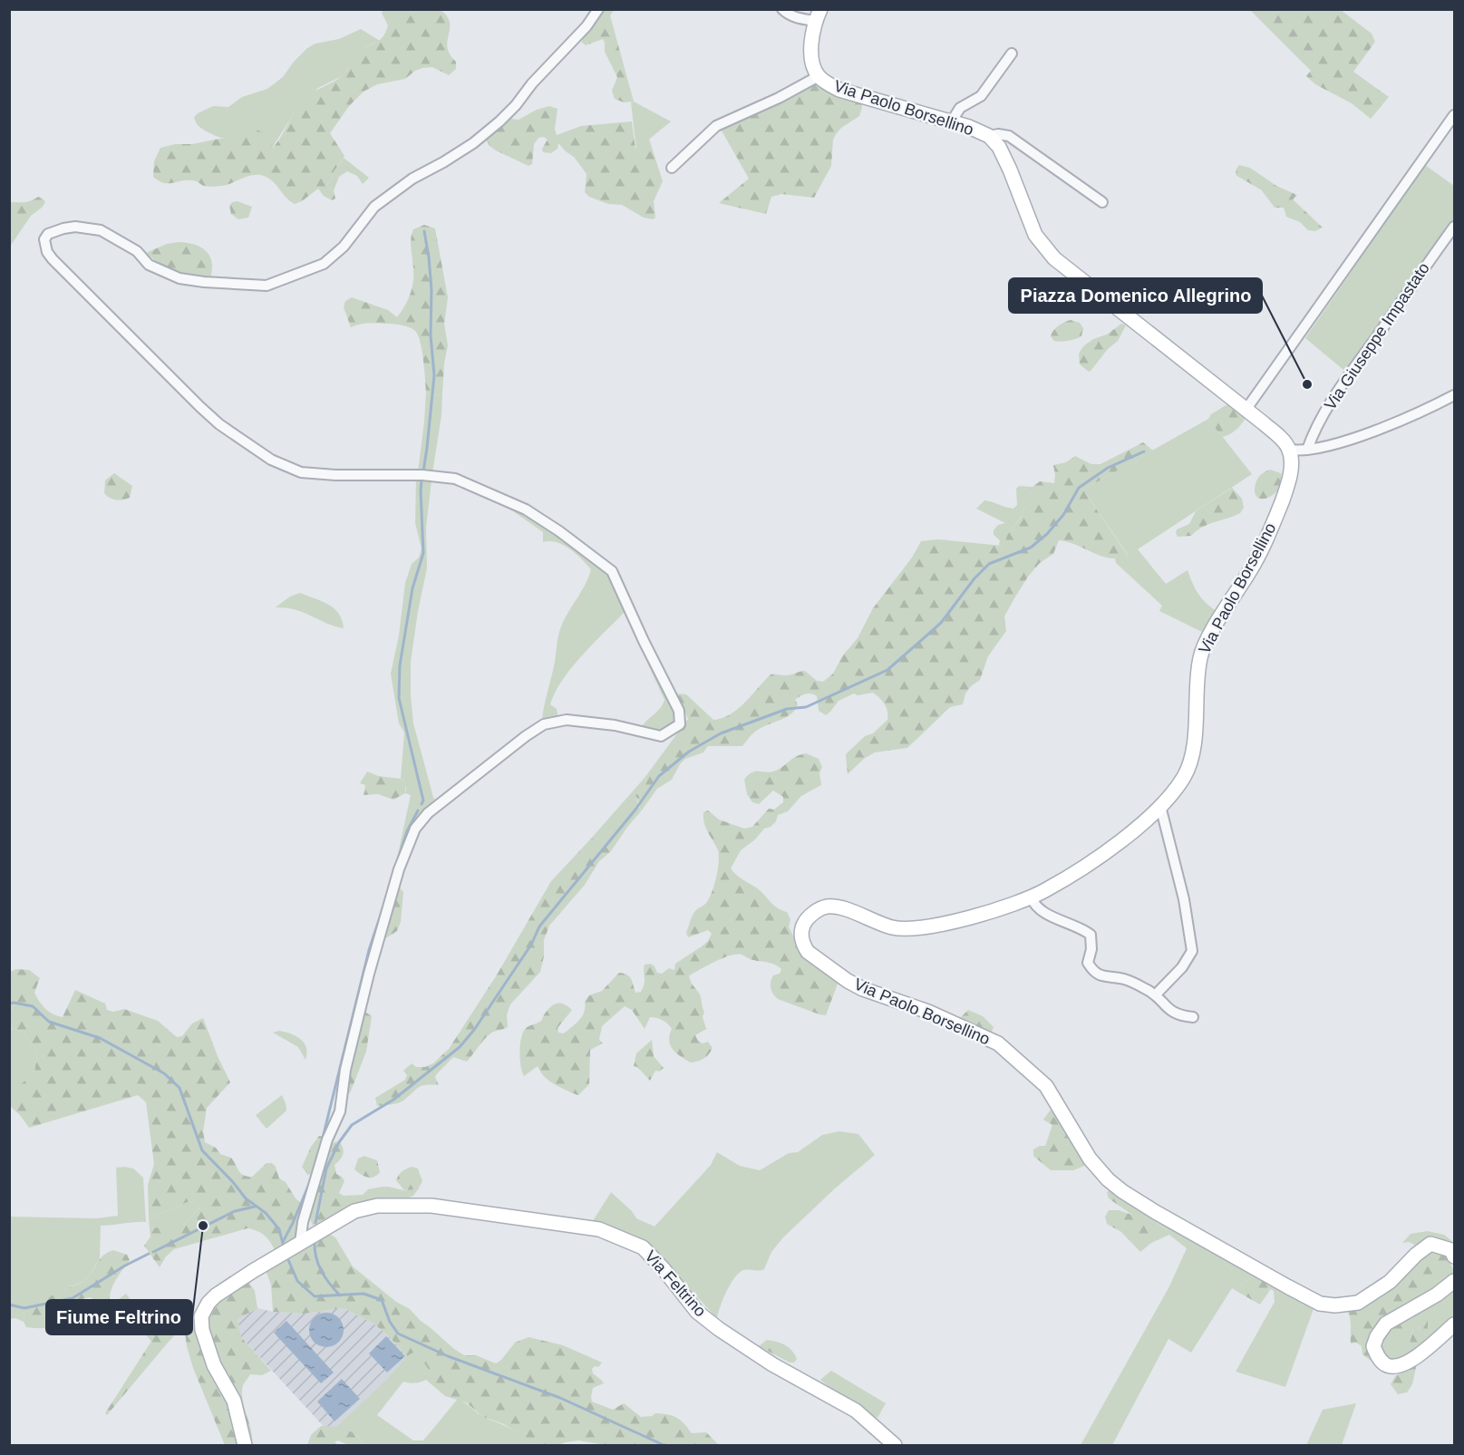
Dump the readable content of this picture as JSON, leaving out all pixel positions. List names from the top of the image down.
{
  "streets": {
    "street": ["Via Paolo Borsellino", "Via Giuseppe Impastato", "Via Feltrino"]
  },
  "places": ["Piazza Domenico Allegrino", "Fiume Feltrino"]
}
